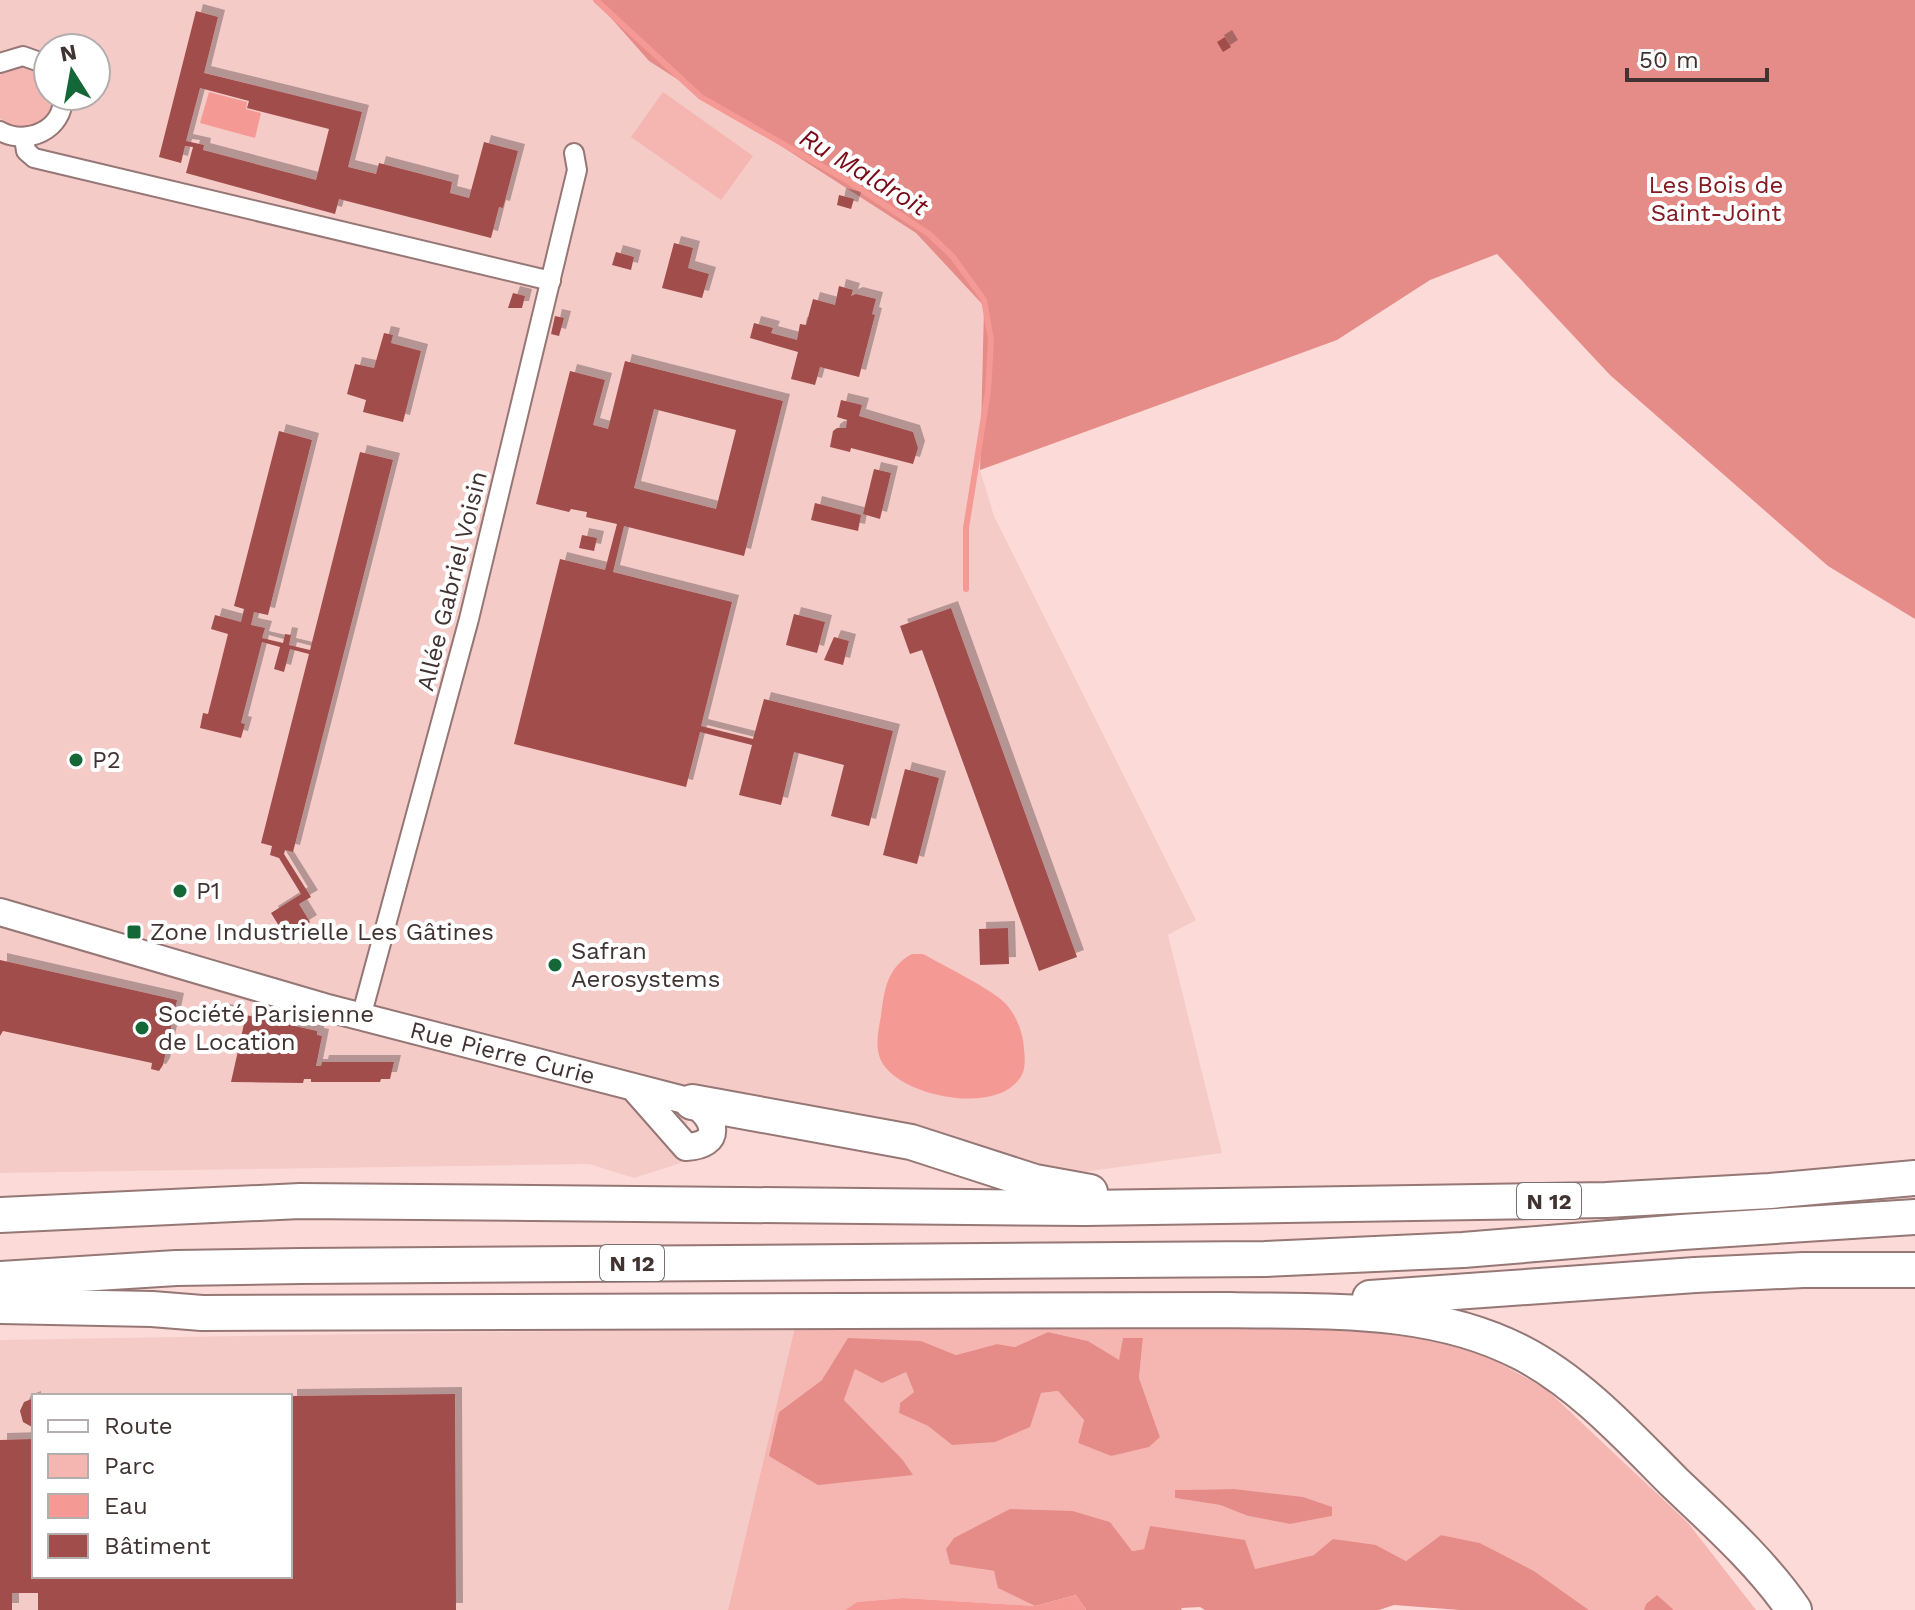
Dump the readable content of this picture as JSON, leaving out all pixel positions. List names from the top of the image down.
{
  "streets": {
    "highway": ["N 12"],
    "street": ["Allée Gabriel Voisin", "Rue Pierre Curie"]
  },
  "crossings": [
    ["Allée Gabriel Voisin", "Rue Pierre Curie"]
  ],
  "water": ["Ru Maldroit"],
  "parks": ["Les Bois de Saint-Joint"],
  "places": {
    "other": [
      "P2",
      "P1",
      "Safran Aerosystems",
      "Société Parisienne de Location"
    ],
    "transit": ["Zone Industrielle Les Gâtines"]
  },
  "legend": [
    "Route",
    "Parc",
    "Eau",
    "Bâtiment"
  ],
  "scale_bar": "50 m",
  "north": "top"
}
